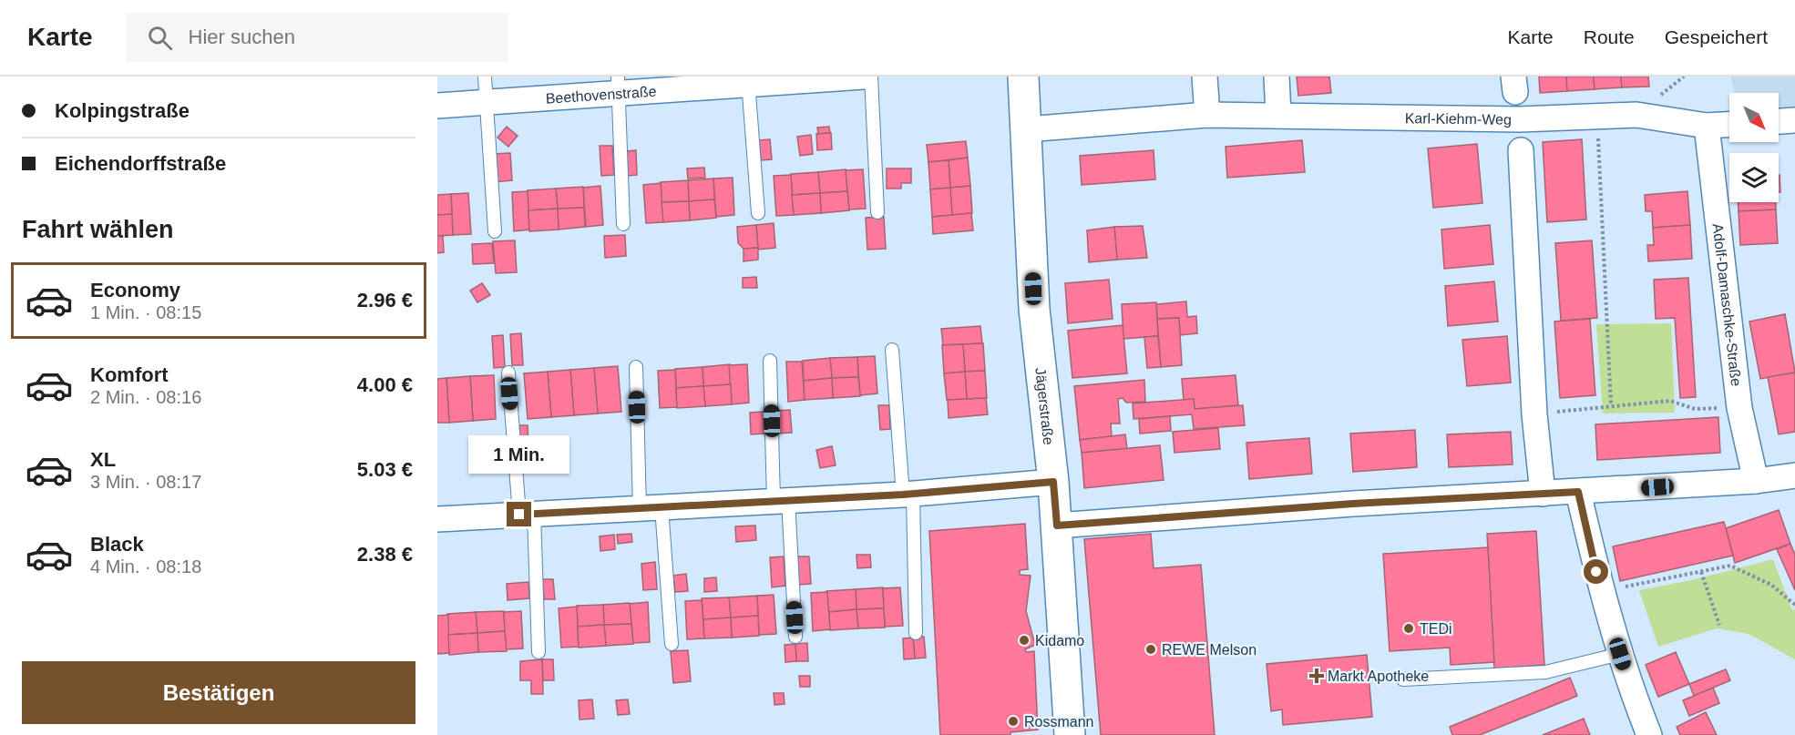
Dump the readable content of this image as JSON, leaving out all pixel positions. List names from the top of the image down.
{
  "streets": {
    "street": [
      "Beethovenstraße",
      "Karl-Kiehm-Weg",
      "Adolf-Damaschke-Straße",
      "Jägerstraße"
    ]
  },
  "crossings": [
    ["Karl-Kiehm-Weg", "Adolf-Damaschke-Straße"],
    ["Karl-Kiehm-Weg", "Jägerstraße"]
  ],
  "places": {
    "other": [
      "TEDi",
      "Kidamo",
      "REWE Melson",
      "Rossmann"
    ],
    "health": ["Markt Apotheke"]
  },
  "north": "bottom right",
  "page": {
    "header": "Karte",
    "search": "Hier suchen",
    "nav": ["Karte", "Route", "Gespeichert"],
    "banner": ["Kolpingstraße", "Eichendorffstraße"],
    "heading": "Fahrt wählen",
    "list": [
      {
        "name": "Economy",
        "note": "1 Min. · 08:15",
        "value": "2.96 €"
      },
      {
        "name": "Komfort",
        "note": "2 Min. · 08:16",
        "value": "4.00 €"
      },
      {
        "name": "XL",
        "note": "3 Min. · 08:17",
        "value": "5.03 €"
      },
      {
        "name": "Black",
        "note": "4 Min. · 08:18",
        "value": "2.38 €"
      }
    ],
    "bubble": "1 Min.",
    "buttons": "Bestätigen"
  }
}
